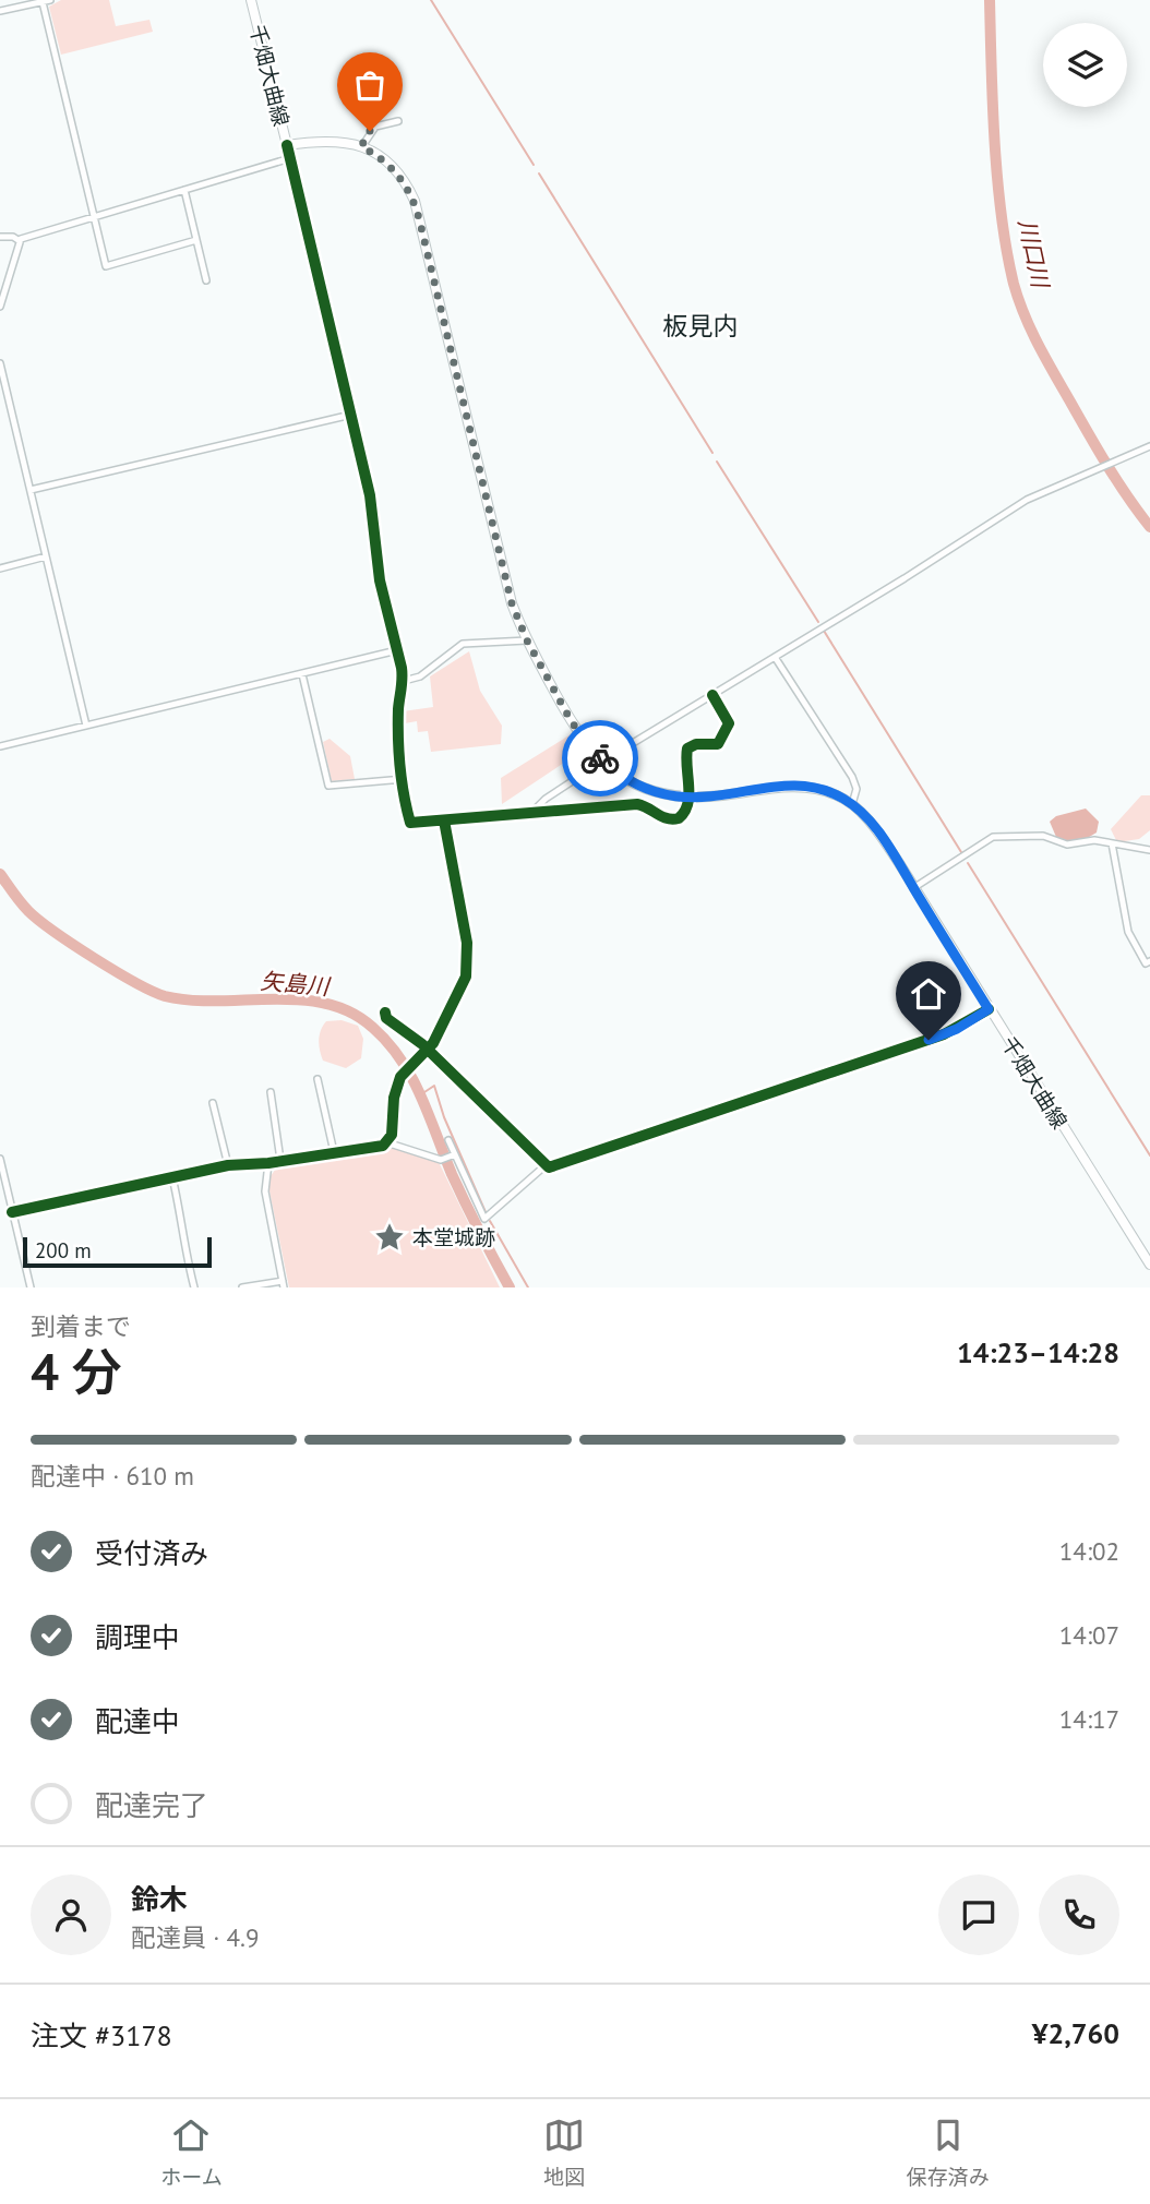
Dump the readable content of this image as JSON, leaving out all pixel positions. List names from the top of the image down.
{
  "streets": {
    "main road": ["千畑大曲線"]
  },
  "districts": ["板見内"],
  "water": ["川口川", "矢島川"],
  "places": {
    "place": ["本堂城跡"]
  },
  "scale_bar": "200 m",
  "page": {
    "scale": "200 m",
    "heading": ["4 分", "到着まで", "14:23–14:28"],
    "panel": [
      "鈴木",
      "配達員 · 4.9",
      "注文 #3178",
      "¥2,760"
    ],
    "bar": "配達中 · 610 m",
    "list": [
      ["受付済み", "14:02"],
      ["調理中", "14:07"],
      ["配達中", "14:17"],
      "配達完了"
    ],
    "tabs": ["ホーム", "地図", "保存済み"]
  }
}
